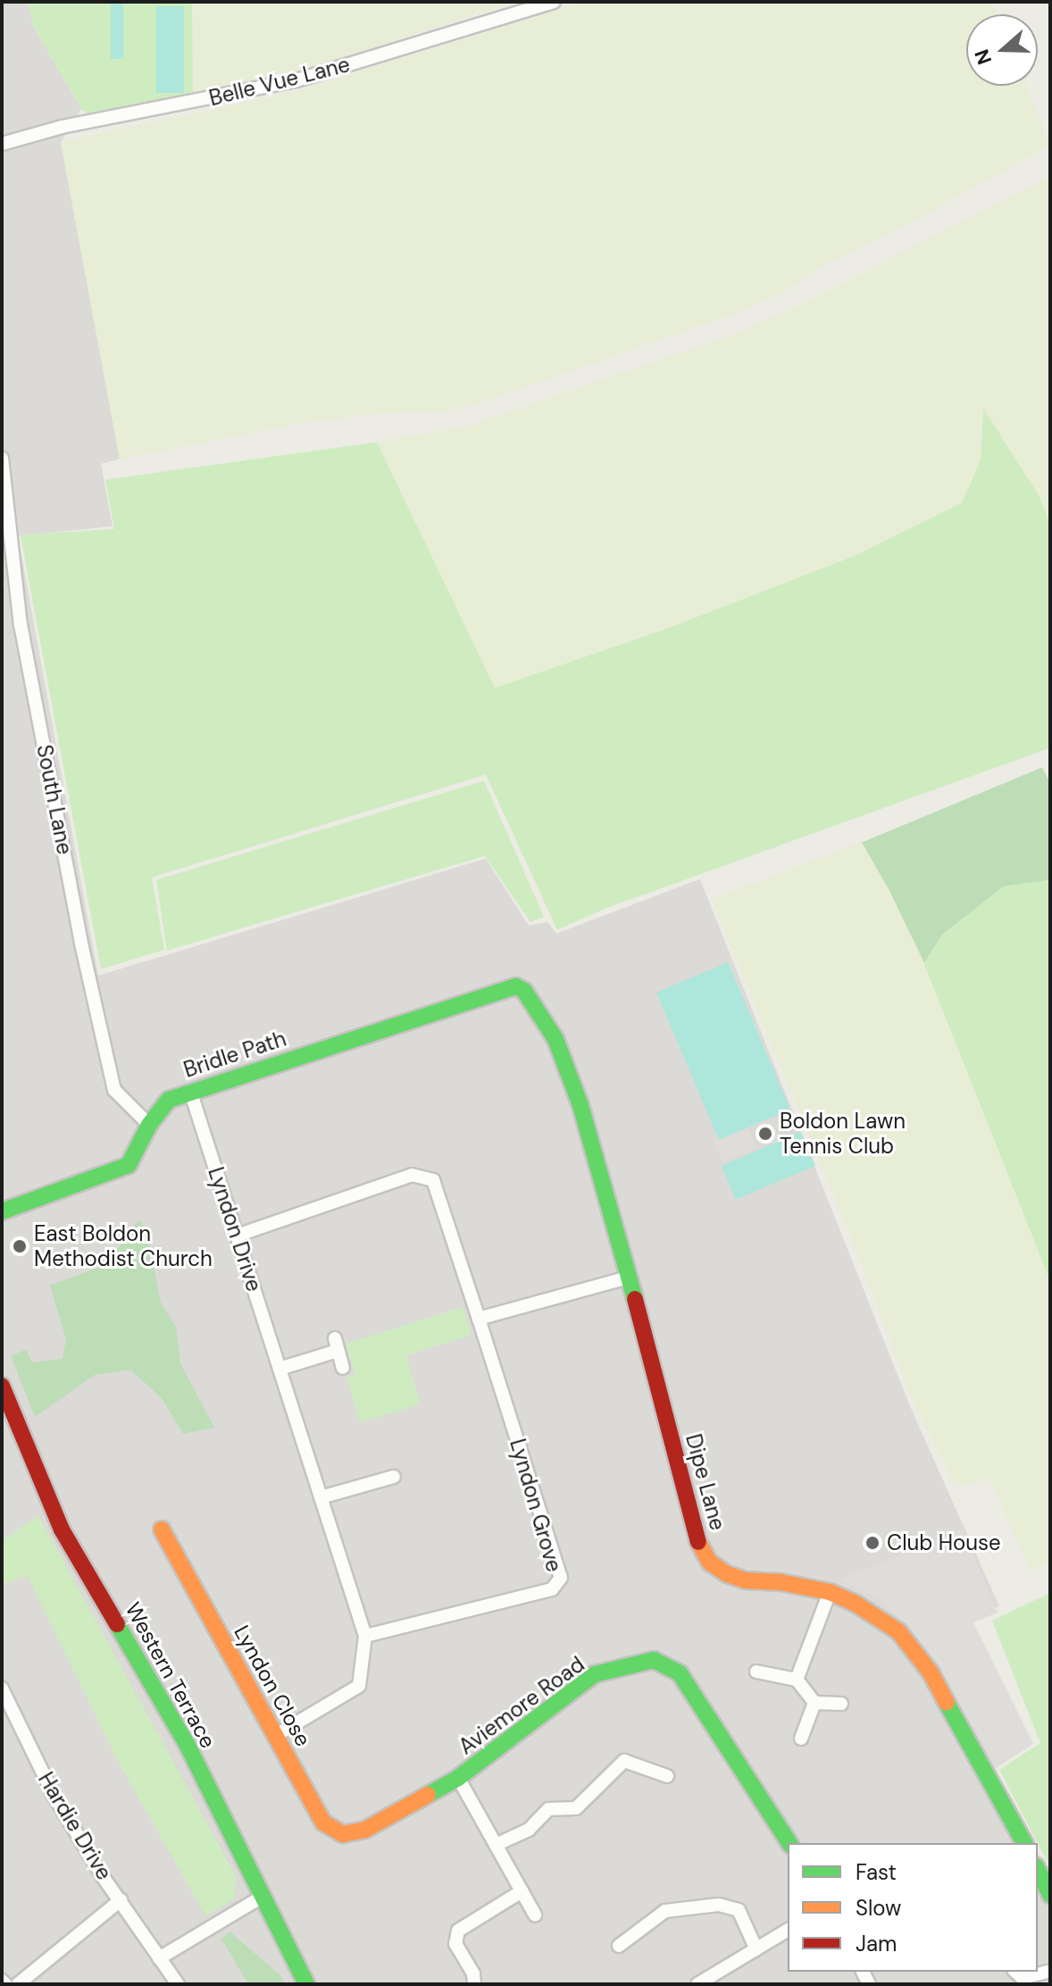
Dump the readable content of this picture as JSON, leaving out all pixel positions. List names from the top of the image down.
{
  "streets": {
    "street": [
      "Belle Vue Lane",
      "South Lane",
      "Bridle Path",
      "Lyndon Drive",
      "Dipe Lane",
      "Lyndon Grove",
      "Western Terrace",
      "Lyndon Close",
      "Aviemore Road",
      "Hardie Drive"
    ]
  },
  "crossings": [
    ["South Lane", "Bridle Path"],
    ["Bridle Path", "Lyndon Drive"],
    ["Bridle Path", "Dipe Lane"],
    ["Lyndon Drive", "Lyndon Grove"],
    ["Lyndon Drive", "Lyndon Close"],
    ["Lyndon Close", "Aviemore Road"]
  ],
  "places": ["Boldon Lawn Tennis Club", "East Boldon Methodist Church", "Club House"],
  "legend": ["Fast", "Slow", "Jam"],
  "north": "left"
}
